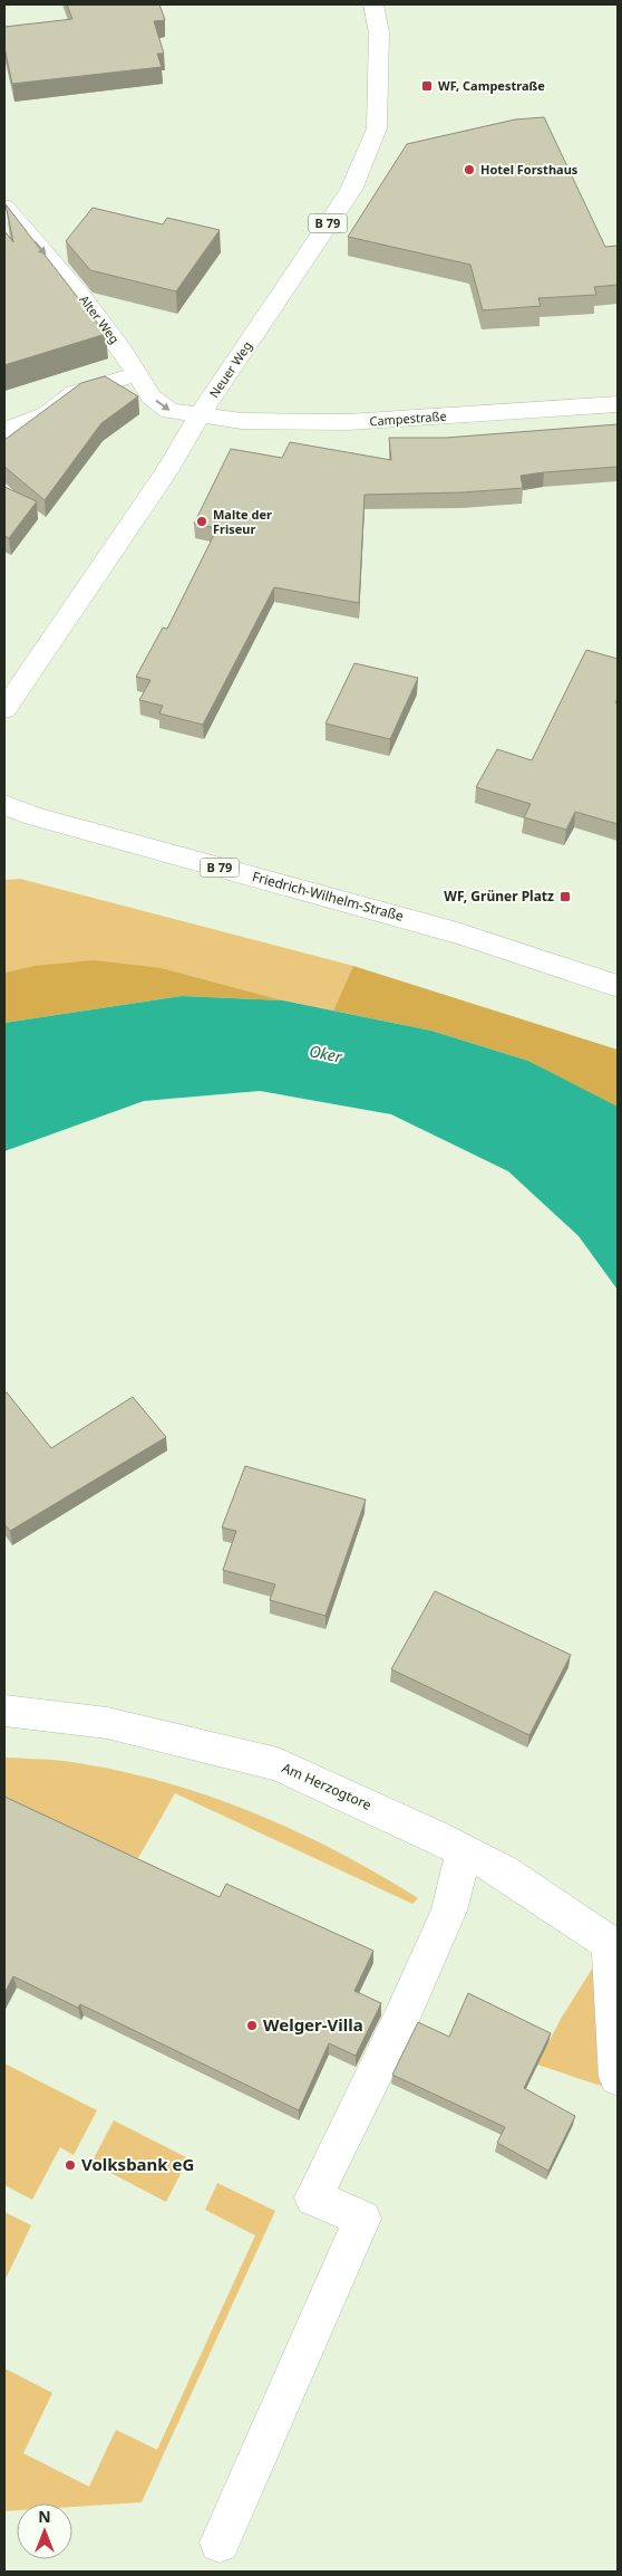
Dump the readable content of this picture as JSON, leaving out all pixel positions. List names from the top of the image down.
{
  "streets": {
    "main road": [
      "B 79",
      "Alter Weg",
      "Neuer Weg",
      "Campestraße",
      "Friedrich-Wilhelm-Straße",
      "Am Herzogtore"
    ]
  },
  "crossings": [
    ["Alter Weg", "Neuer Weg"],
    ["Alter Weg", "Campestraße"],
    ["Neuer Weg", "Campestraße"]
  ],
  "one_way": ["Alter Weg"],
  "water": ["Oker"],
  "places": {
    "transit": ["WF, Campestraße", "WF, Grüner Platz"],
    "other": [
      "Hotel Forsthaus",
      "Malte der Friseur",
      "Welger-Villa",
      "Volksbank eG"
    ]
  },
  "north": "top"
}
